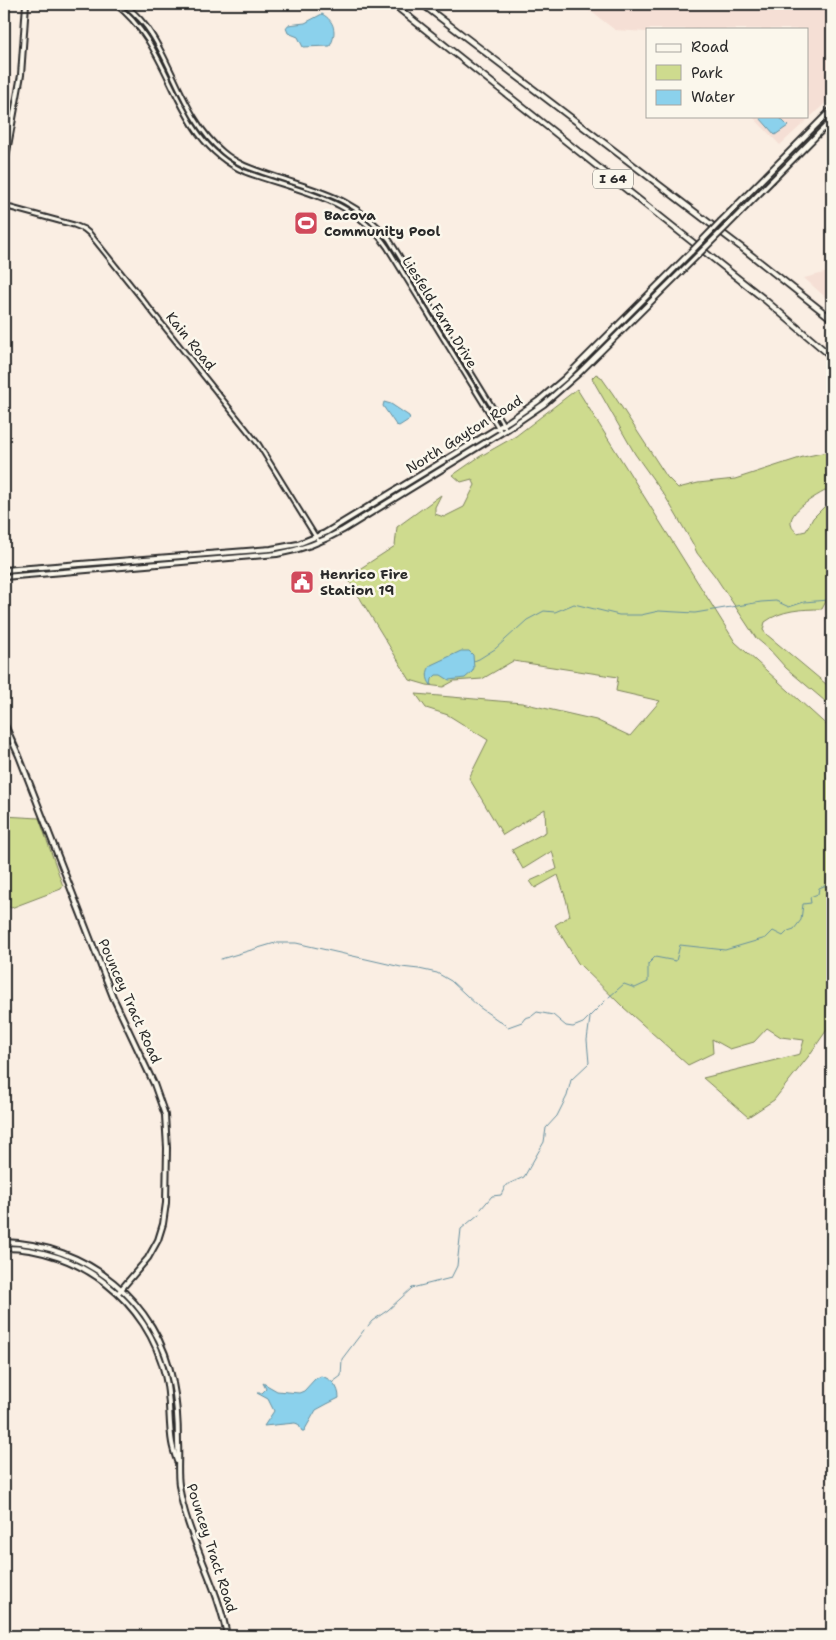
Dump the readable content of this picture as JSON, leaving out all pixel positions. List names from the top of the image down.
{
  "streets": {
    "highway": ["I 64"],
    "main road": ["North Gayton Road", "Pouncey Tract Road"],
    "street": ["Liesfeld Farm Drive", "Kain Road"]
  },
  "crossings": [
    ["Liesfeld Farm Drive", "North Gayton Road"],
    ["Kain Road", "North Gayton Road"]
  ],
  "places": {
    "sports": ["Bacova Community Pool"],
    "public building": ["Henrico Fire Station 19"]
  },
  "legend": ["Road", "Park", "Water"]
}
